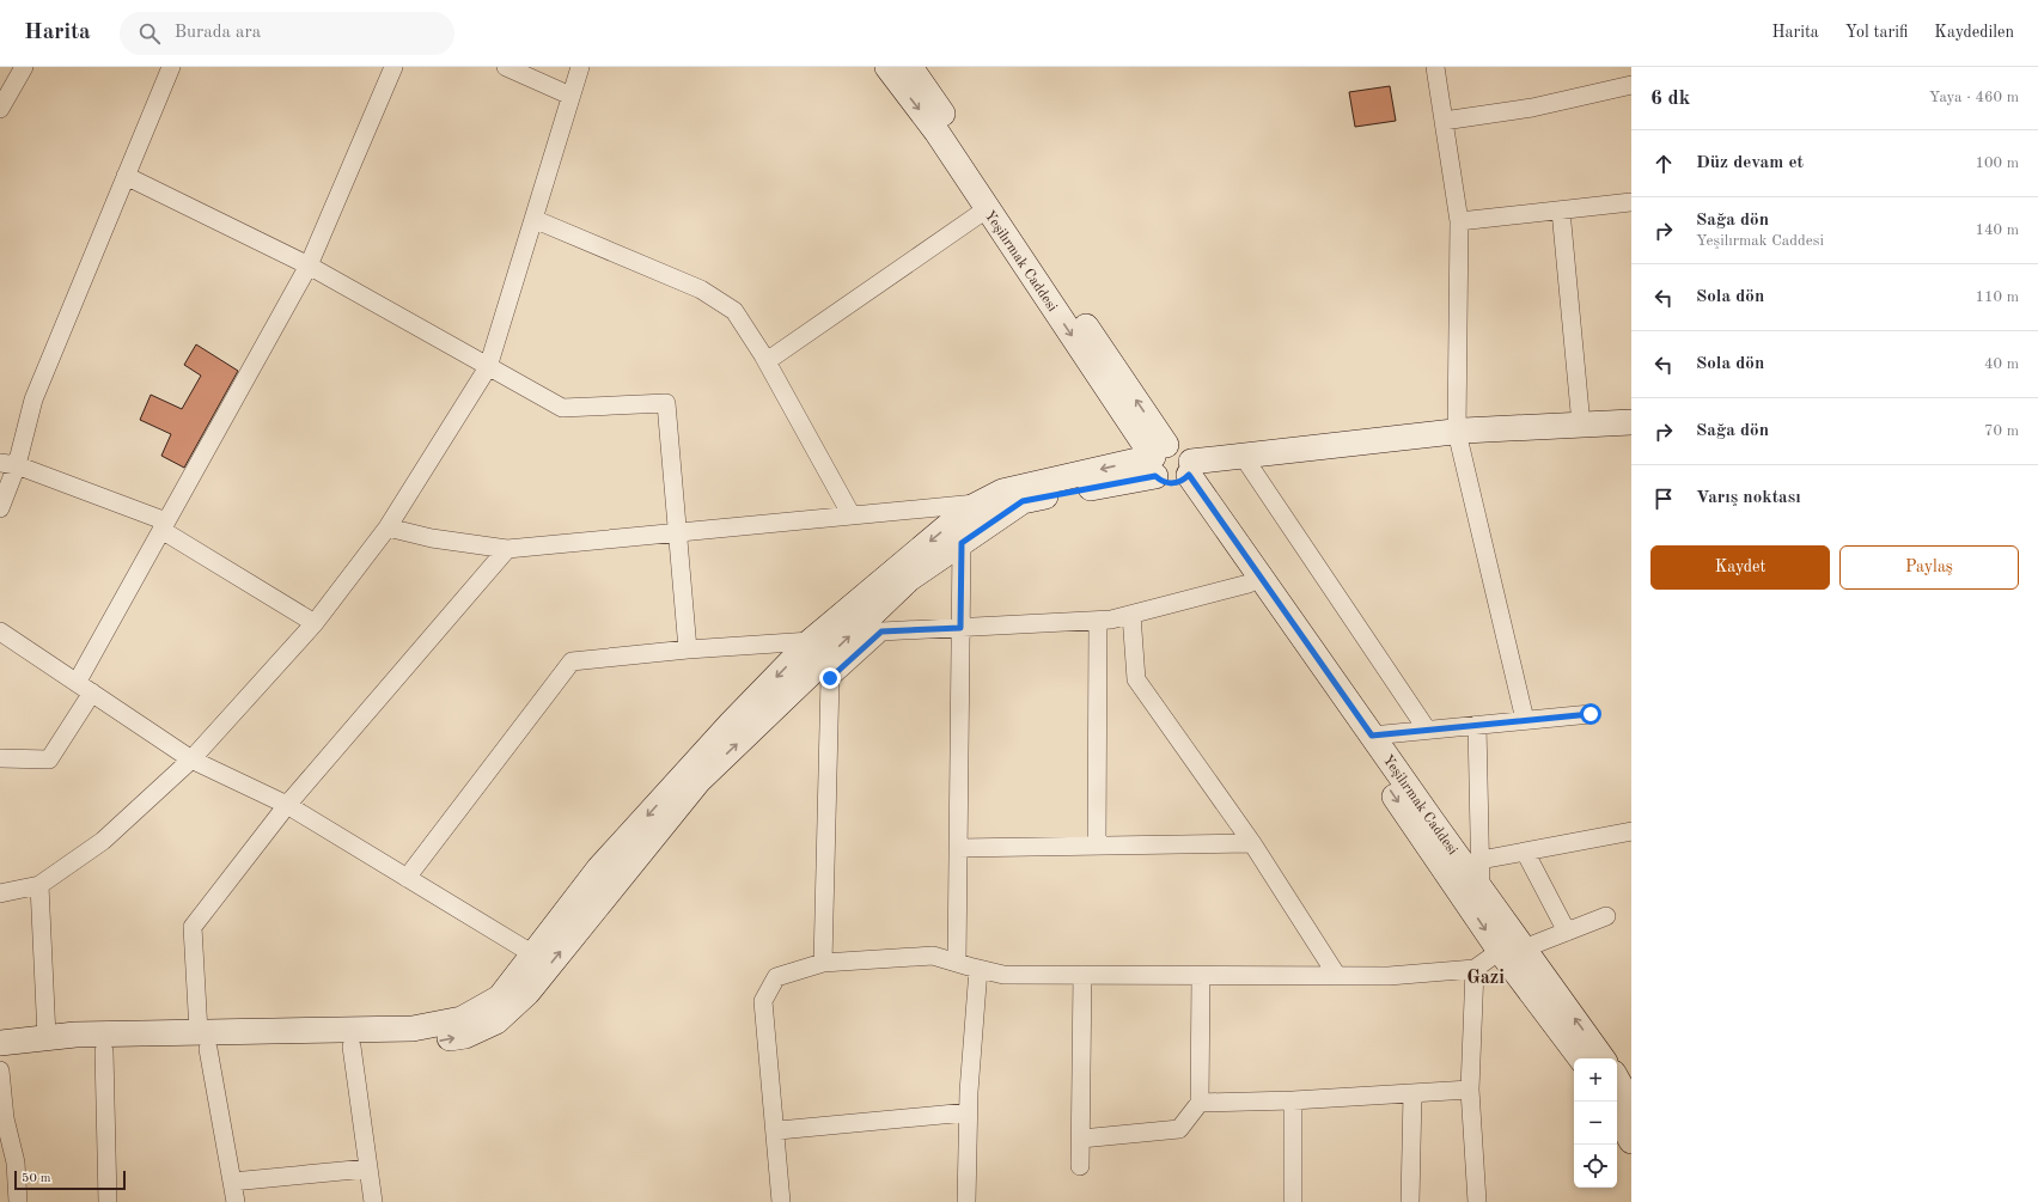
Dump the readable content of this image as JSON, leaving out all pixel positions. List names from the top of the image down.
{
  "streets": {
    "main road": ["Yeşilırmak Caddesi"]
  },
  "districts": ["Gazi"],
  "scale_bar": "50 m",
  "page": {
    "header": "Harita",
    "search": "Burada ara",
    "nav": ["Harita", "Yol tarifi", "Kaydedilen"],
    "heading": ["6 dk", "Yaya · 460 m"],
    "list": [
      ["Düz devam et", "100 m"],
      ["Sağa dön", "Yeşilırmak Caddesi", "140 m"],
      ["Sola dön", "110 m"],
      ["Sola dön", "40 m"],
      ["Sağa dön", "70 m"],
      "Varış noktası"
    ],
    "buttons": ["Kaydet", "Paylaş"],
    "map_buttons": ["+", "−"],
    "scale": "50 m"
  }
}
